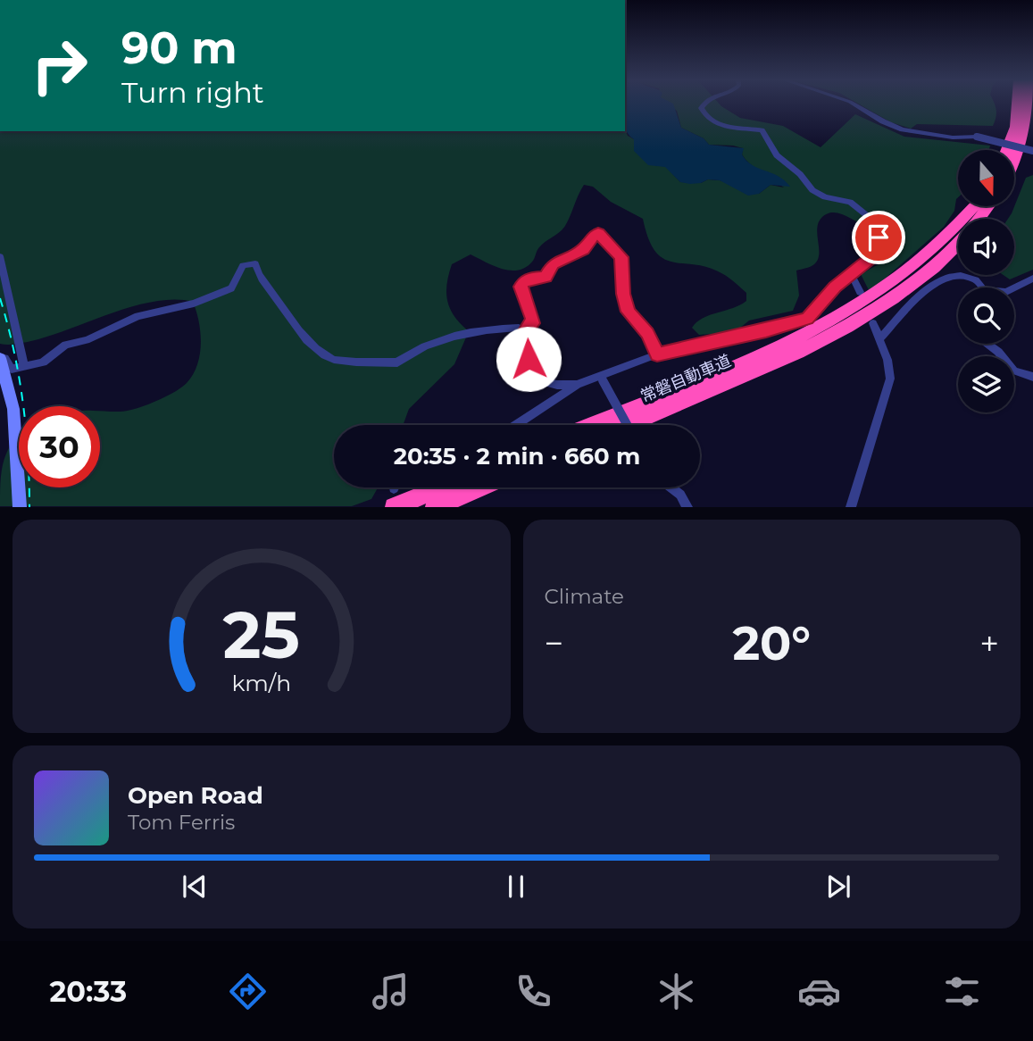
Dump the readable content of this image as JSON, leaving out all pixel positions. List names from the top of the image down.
{
  "streets": {
    "highway": ["常磐自動車道"]
  },
  "north": "bottom",
  "page": {
    "turn": ["90 m", "Turn right"],
    "limit": "30",
    "trip": "20:35 · 2 min · 660 m",
    "tile": "Climate",
    "heat": ["−", "20°", "+"],
    "song": ["Open Road", "Tom Ferris"],
    "tabs": "20:33",
    "gauge": ["25", "km/h"]
  }
}
